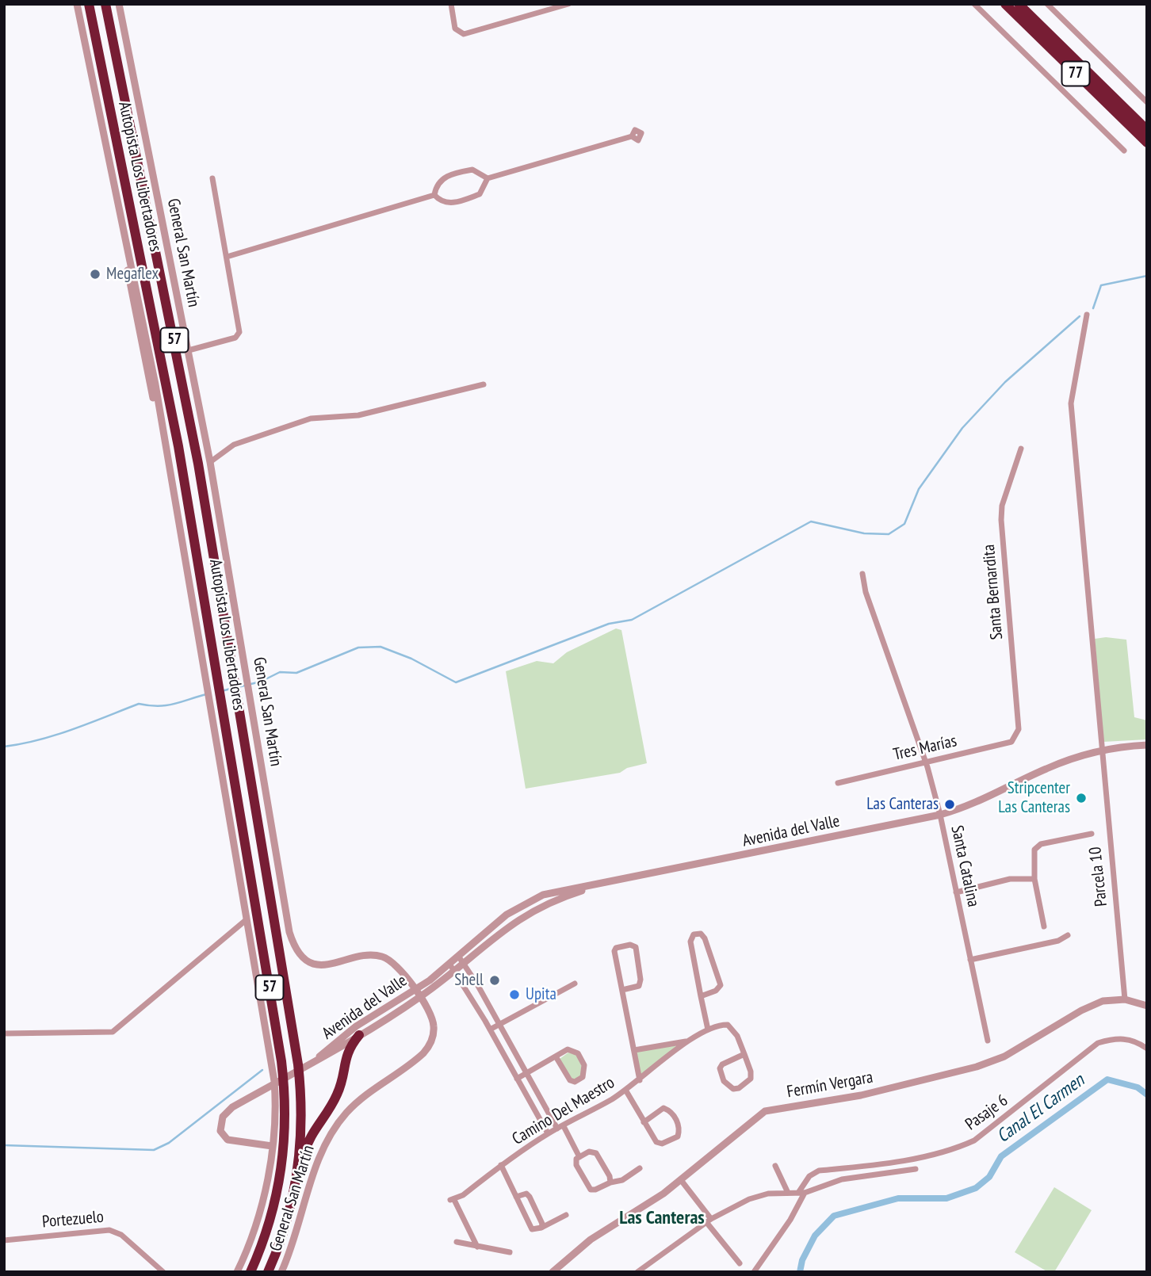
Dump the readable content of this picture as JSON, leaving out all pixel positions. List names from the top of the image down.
{
  "streets": {
    "highway": ["77", "Autopista Los Libertadores", "57"],
    "street": [
      "General San Martín",
      "Santa Bernardita",
      "Tres Marías",
      "Avenida del Valle",
      "Santa Catalina",
      "Parcela 10",
      "Fermín Vergara",
      "Camino Del Maestro",
      "Pasaje 6",
      "Portezuelo"
    ]
  },
  "crossings": [
    ["General San Martín", "Avenida del Valle"],
    ["Santa Bernardita", "Tres Marías"],
    ["Tres Marías", "Santa Catalina"],
    ["Avenida del Valle", "Santa Catalina"],
    ["Avenida del Valle", "Parcela 10"],
    ["Parcela 10", "Fermín Vergara"]
  ],
  "districts": ["Las Canteras"],
  "water": ["Canal El Carmen"],
  "places": [
    "Megaflex",
    "Stripcenter Las Canteras",
    "Las Canteras",
    "Shell",
    "Upita"
  ]
}
